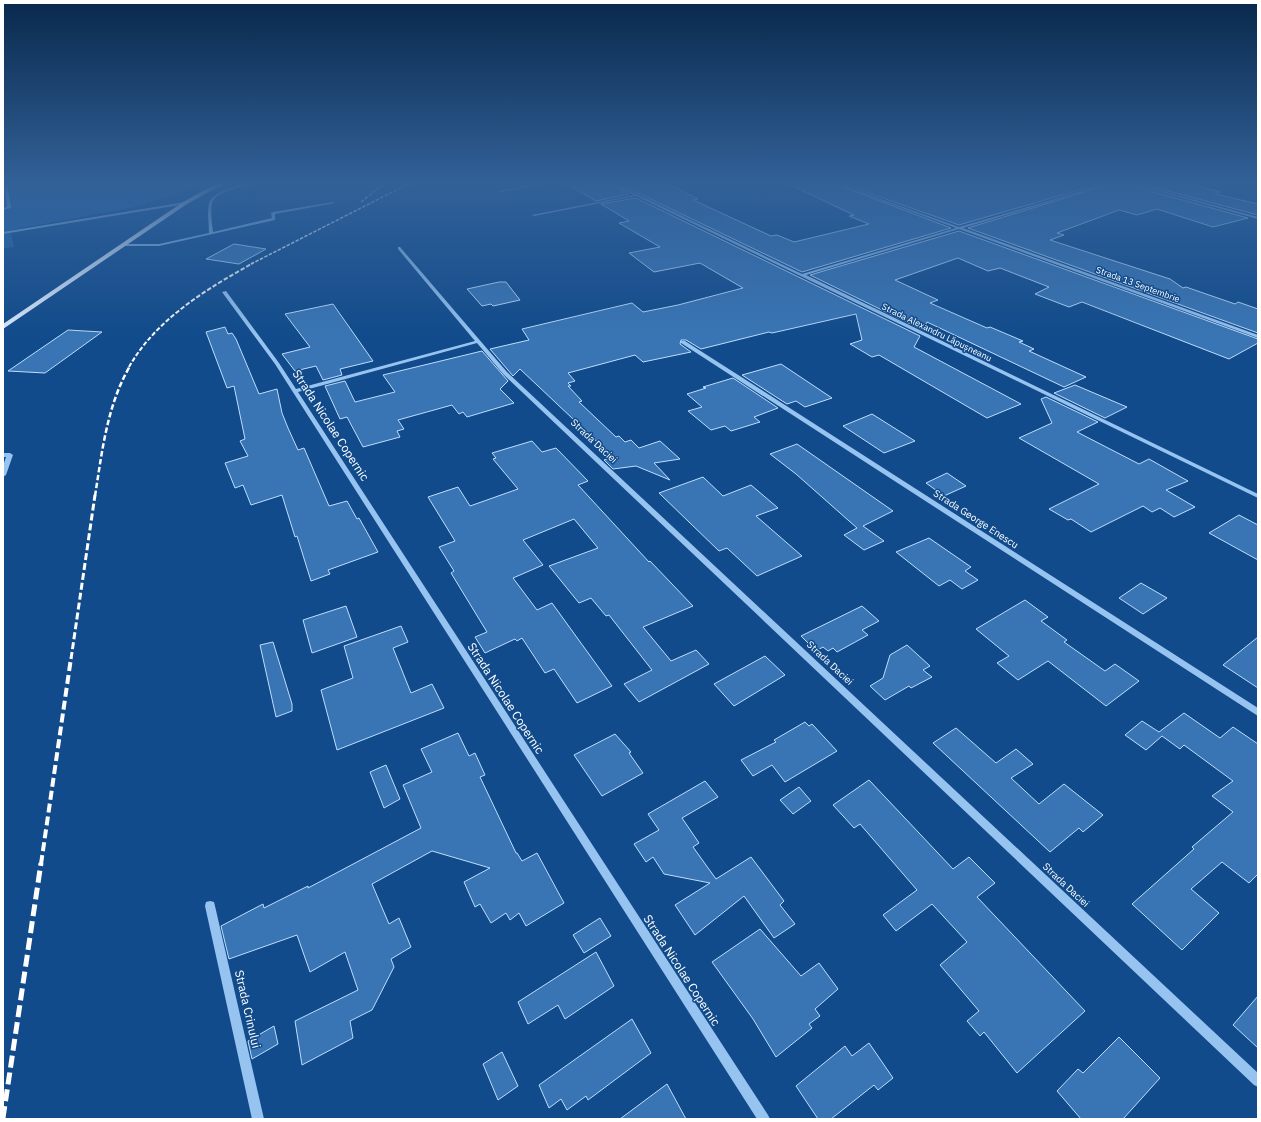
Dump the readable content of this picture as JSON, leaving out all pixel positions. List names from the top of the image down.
{
  "streets": {
    "street": [
      "Strada 13 Septembrie",
      "Strada Alexandru Lăpușneanu",
      "Strada Nicolae Copernic",
      "Strada Daciei",
      "Strada George Enescu",
      "Strada Crinului"
    ]
  }
}
